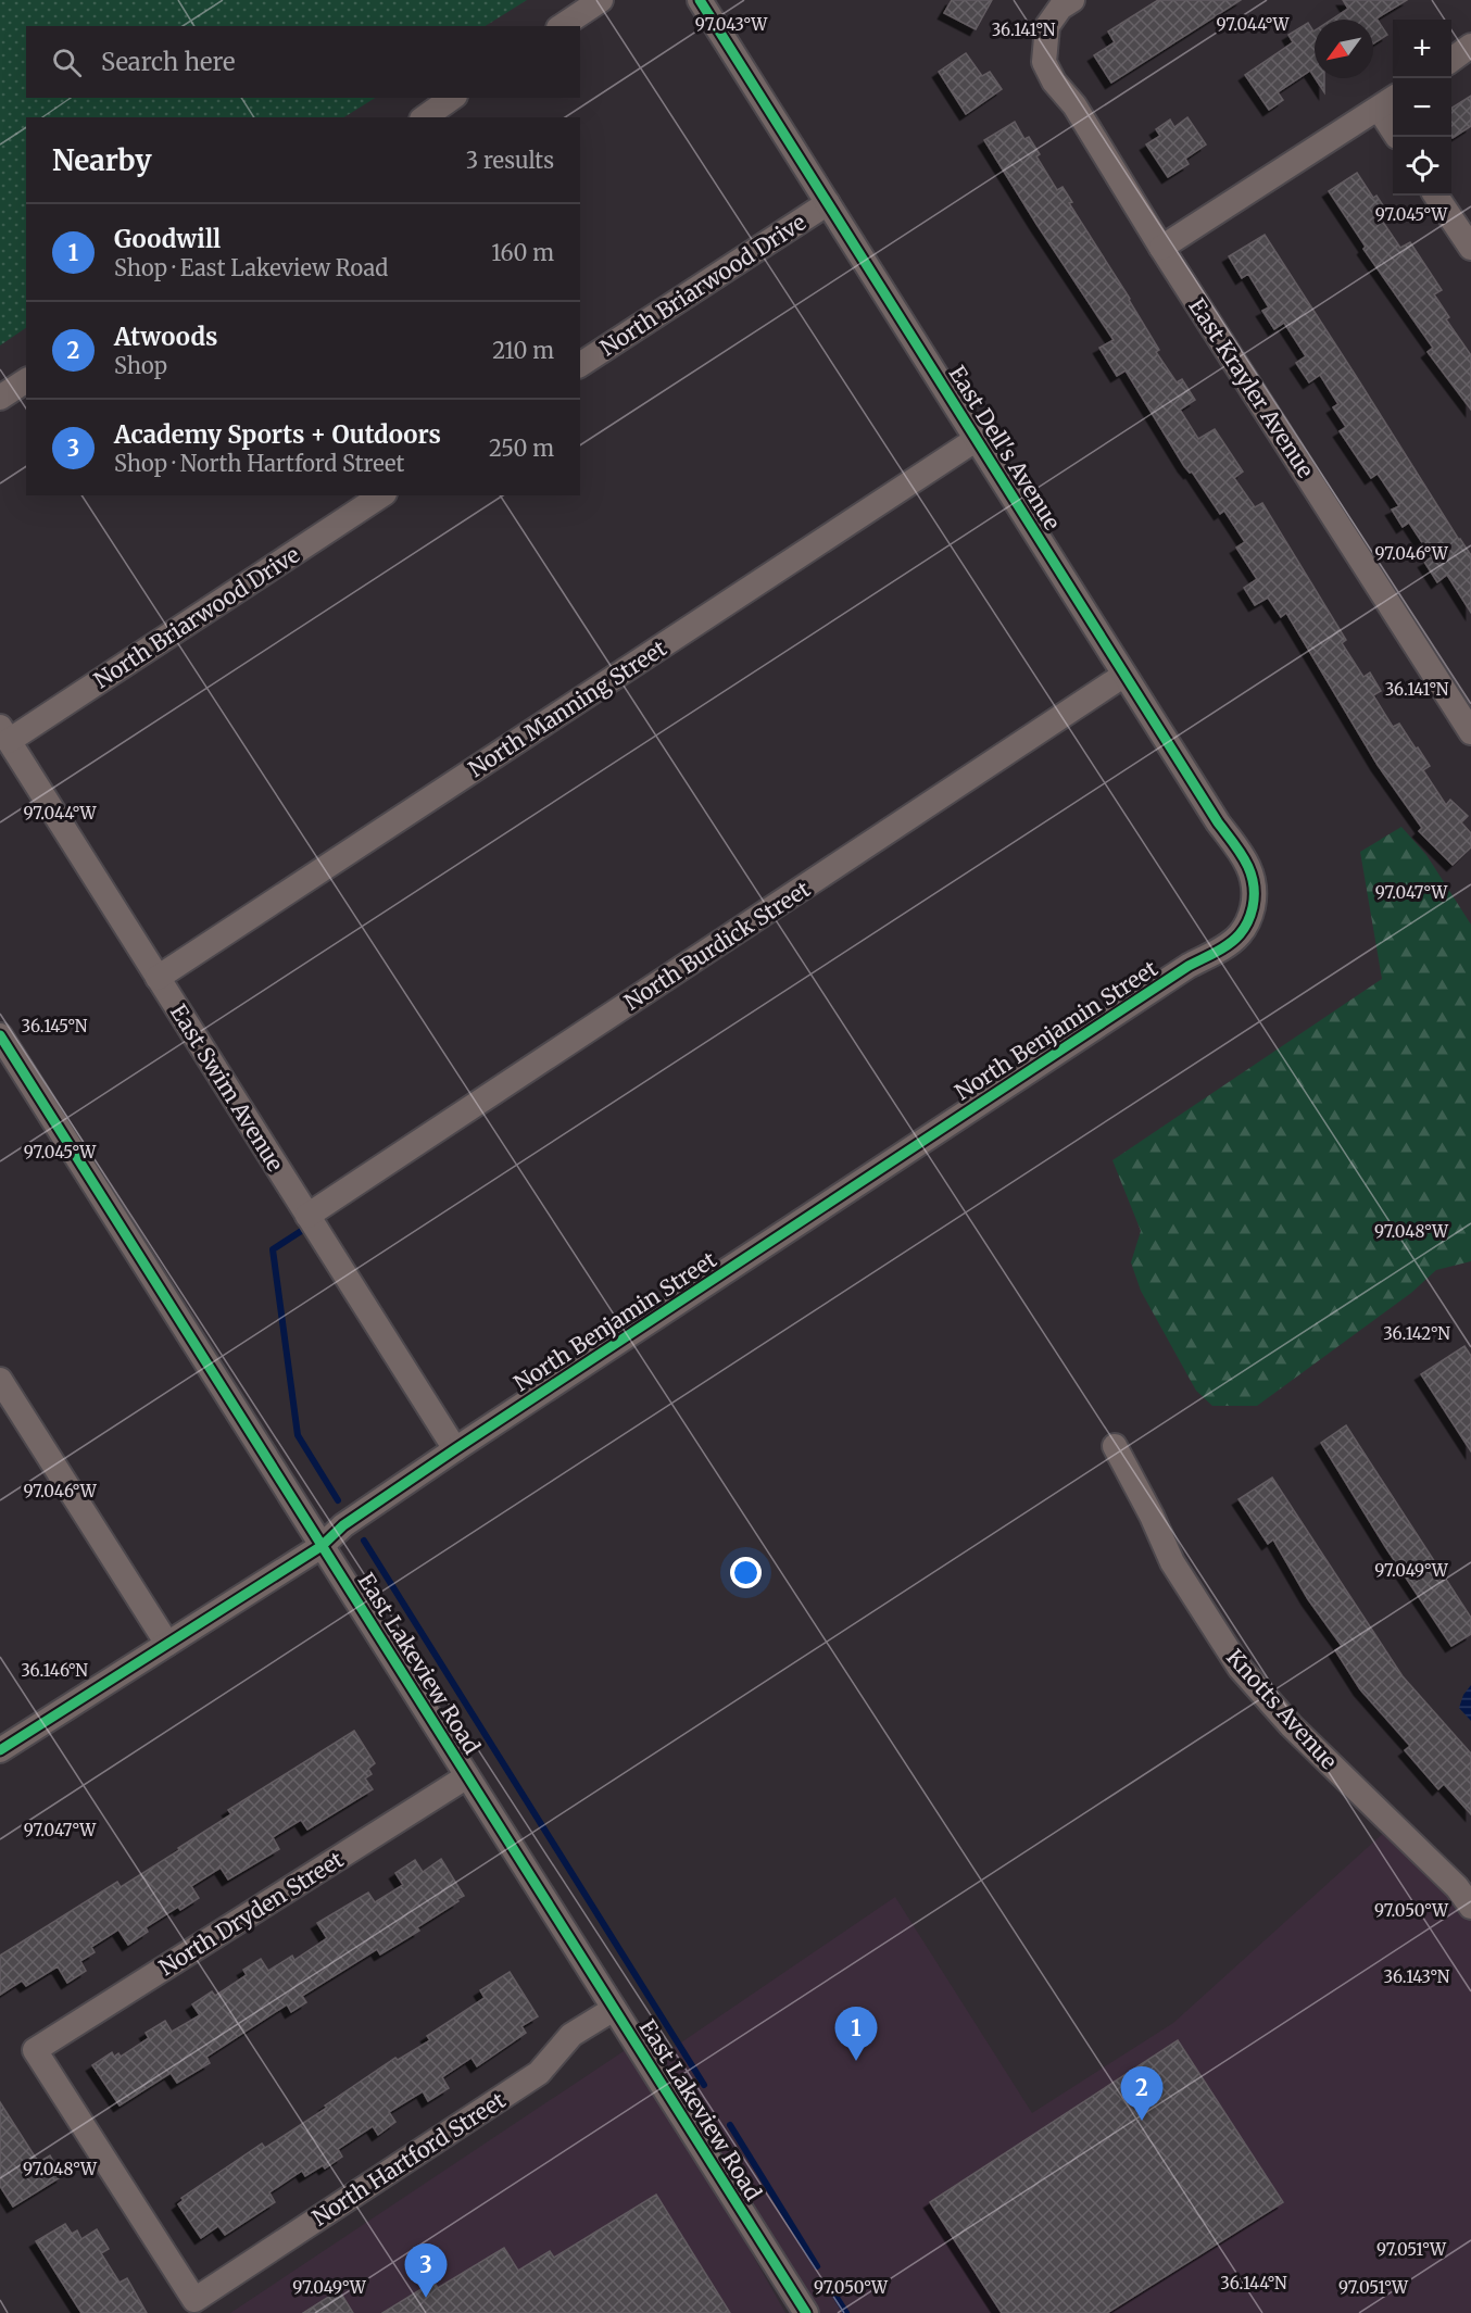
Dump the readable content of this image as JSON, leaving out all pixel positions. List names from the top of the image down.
{
  "streets": {
    "street": [
      "North Briarwood Drive",
      "East Krayler Avenue",
      "East Dell's Avenue",
      "North Manning Street",
      "North Burdick Street",
      "North Benjamin Street",
      "East Swim Avenue",
      "East Lakeview Road",
      "Knotts Avenue",
      "North Dryden Street",
      "North Hartford Street"
    ]
  },
  "crossings": [
    ["North Briarwood Drive", "East Dell's Avenue"],
    ["North Briarwood Drive", "East Swim Avenue"],
    ["East Dell's Avenue", "North Manning Street"],
    ["East Dell's Avenue", "North Burdick Street"],
    ["East Dell's Avenue", "North Benjamin Street"],
    ["North Manning Street", "East Swim Avenue"],
    ["North Burdick Street", "East Swim Avenue"],
    ["North Benjamin Street", "East Swim Avenue"],
    ["North Benjamin Street", "East Lakeview Road"],
    ["East Lakeview Road", "North Dryden Street"],
    ["East Lakeview Road", "North Hartford Street"],
    ["North Dryden Street", "North Hartford Street"]
  ],
  "north": "bottom left",
  "page": {
    "map_buttons": ["+", "−"],
    "search": "Search here",
    "heading": ["Nearby", "3 results"],
    "list": [
      {
        "mark": "1",
        "name": "Goodwill",
        "note": "Shop · East Lakeview Road",
        "value": "160 m"
      },
      {
        "mark": "2",
        "name": "Atwoods",
        "note": "Shop",
        "value": "210 m"
      },
      {
        "mark": "3",
        "name": "Academy Sports + Outdoors",
        "note": "Shop · North Hartford Street",
        "value": "250 m"
      }
    ],
    "pins": ["1", "2", "3"]
  },
  "coordinates": [
    "97.043°W",
    "97.044°W",
    "36.141°N",
    "97.045°W",
    "97.046°W",
    "97.047°W",
    "36.145°N",
    "97.048°W",
    "36.142°N",
    "97.049°W",
    "36.146°N",
    "97.050°W",
    "36.143°N",
    "97.051°W",
    "36.144°N"
  ]
}
